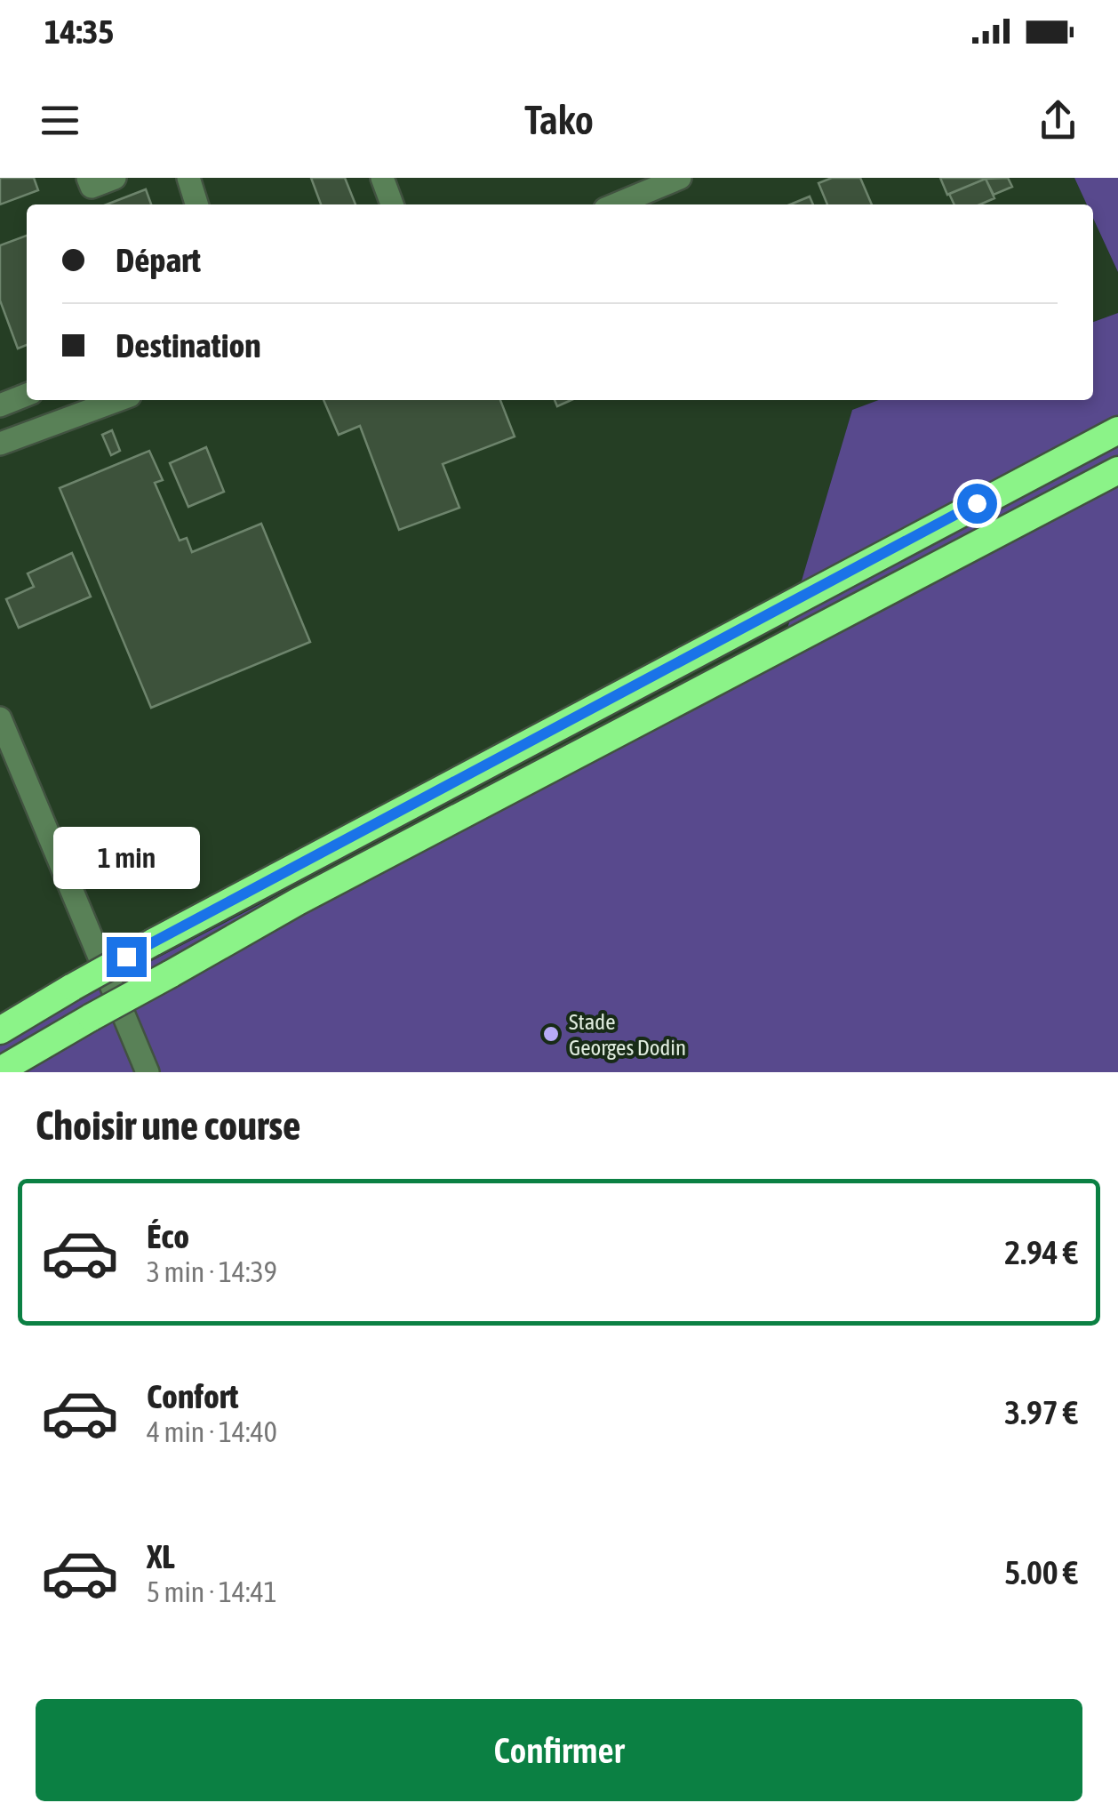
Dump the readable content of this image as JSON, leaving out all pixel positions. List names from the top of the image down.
{
  "places": ["Stade Georges Dodin"],
  "page": {
    "status": "14:35",
    "header": "Tako",
    "banner": ["Départ", "Destination"],
    "bubble": "1 min",
    "heading": "Choisir une course",
    "list": [
      {
        "name": "Éco",
        "note": "3 min · 14:39",
        "value": "2.94 €"
      },
      {
        "name": "Confort",
        "note": "4 min · 14:40",
        "value": "3.97 €"
      },
      {
        "name": "XL",
        "note": "5 min · 14:41",
        "value": "5.00 €"
      }
    ],
    "buttons": "Confirmer"
  }
}
